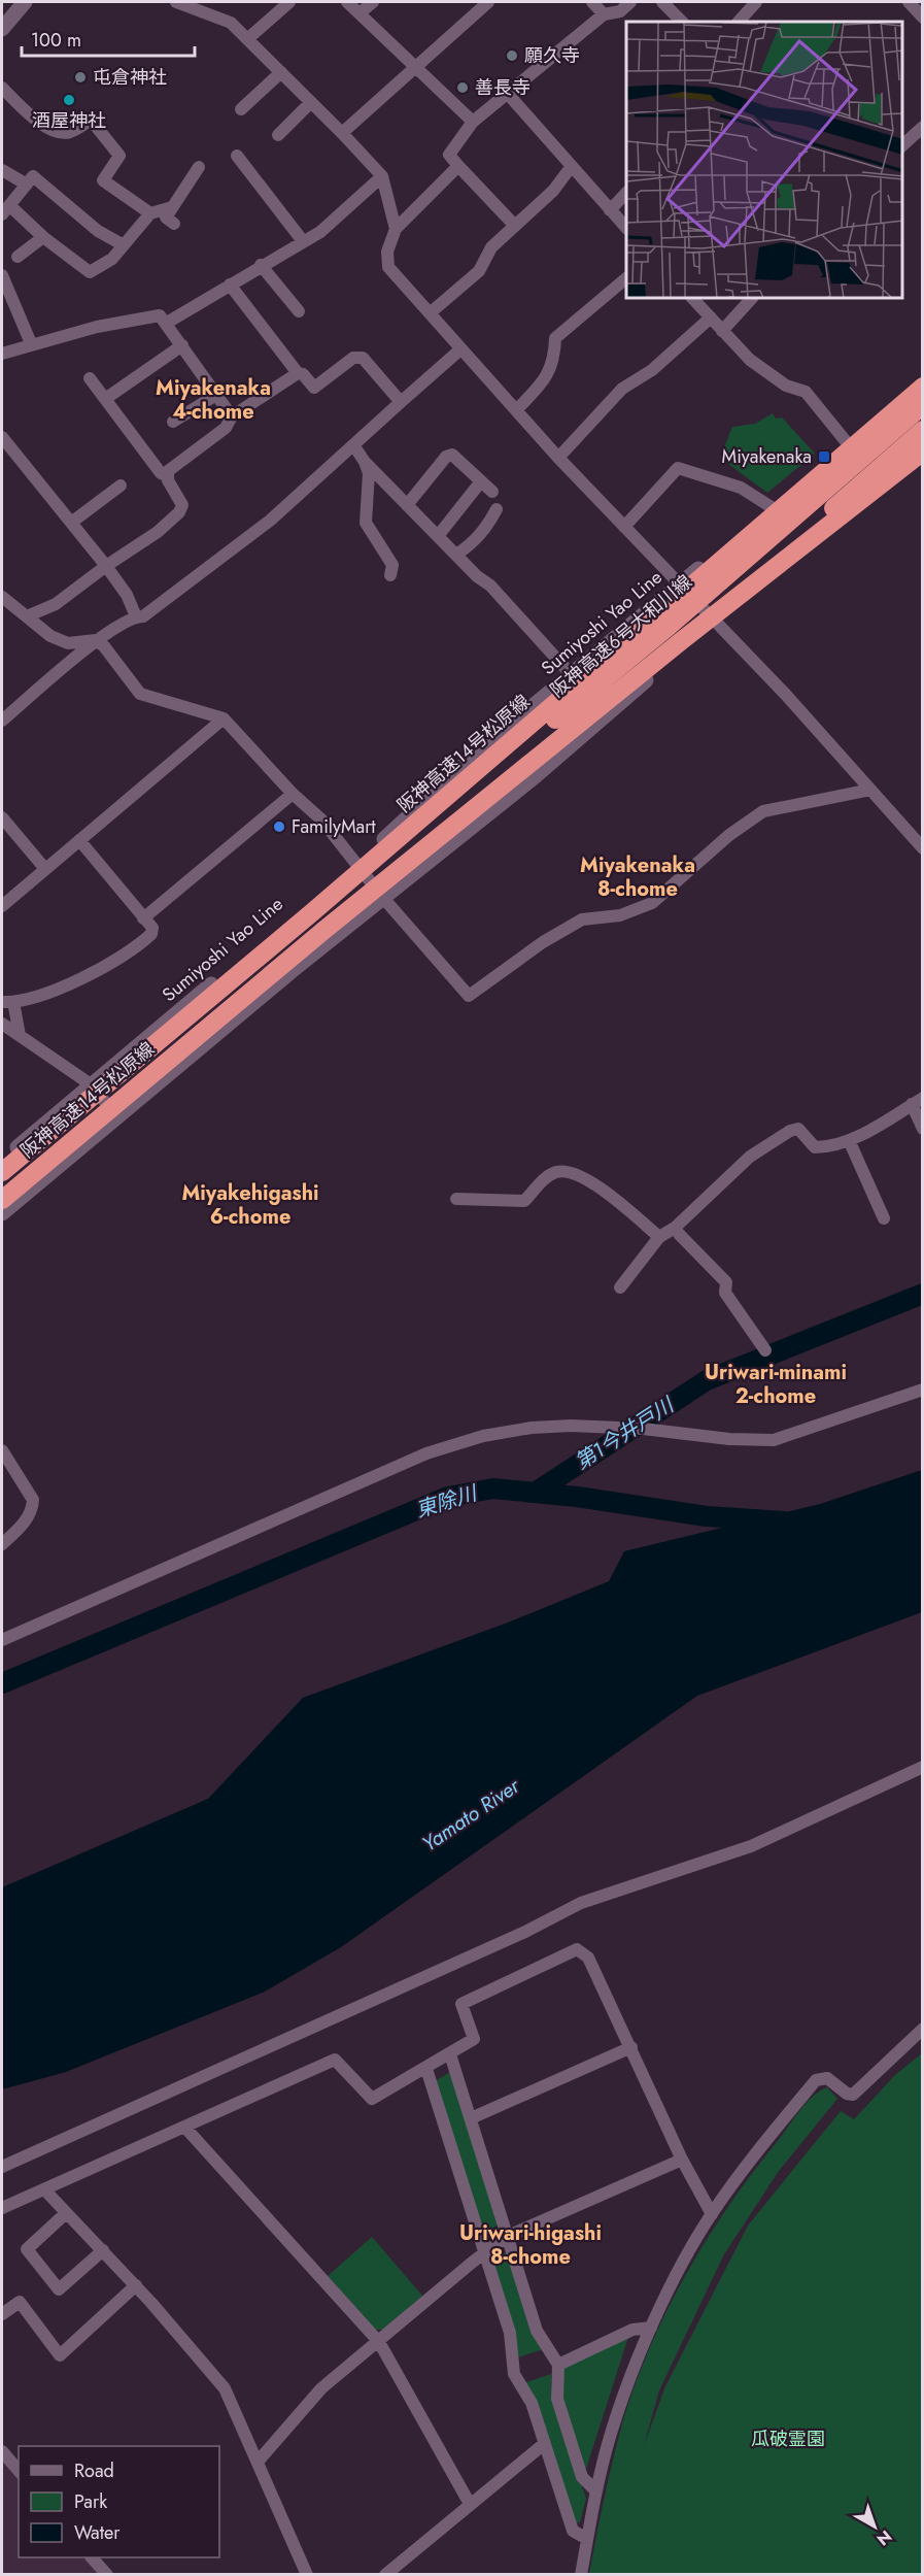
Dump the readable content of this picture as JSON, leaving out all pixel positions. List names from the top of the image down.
{
  "streets": {
    "highway": ["阪神高速6号大和川線", "阪神高速14号松原線"],
    "main road": ["Sumiyoshi Yao Line"]
  },
  "crossings": [
    ["Sumiyoshi Yao Line", "阪神高速14号松原線"],
    ["阪神高速6号大和川線", "阪神高速14号松原線"]
  ],
  "districts": [
    "Miyakenaka 4-chome",
    "Miyakenaka 8-chome",
    "Miyakehigashi 6-chome",
    "Uriwari-minami 2-chome",
    "Uriwari-higashi 8-chome"
  ],
  "water": ["第1今井戸川", "東除川", "Yamato River"],
  "parks": ["瓜破霊園"],
  "places": {
    "other": [
      "願久寺",
      "屯倉神社",
      "善長寺",
      "酒屋神社",
      "FamilyMart"
    ],
    "transit": ["Miyakenaka"]
  },
  "legend": ["Road", "Park", "Water"],
  "scale_bar": "100 m",
  "north": "bottom right"
}
